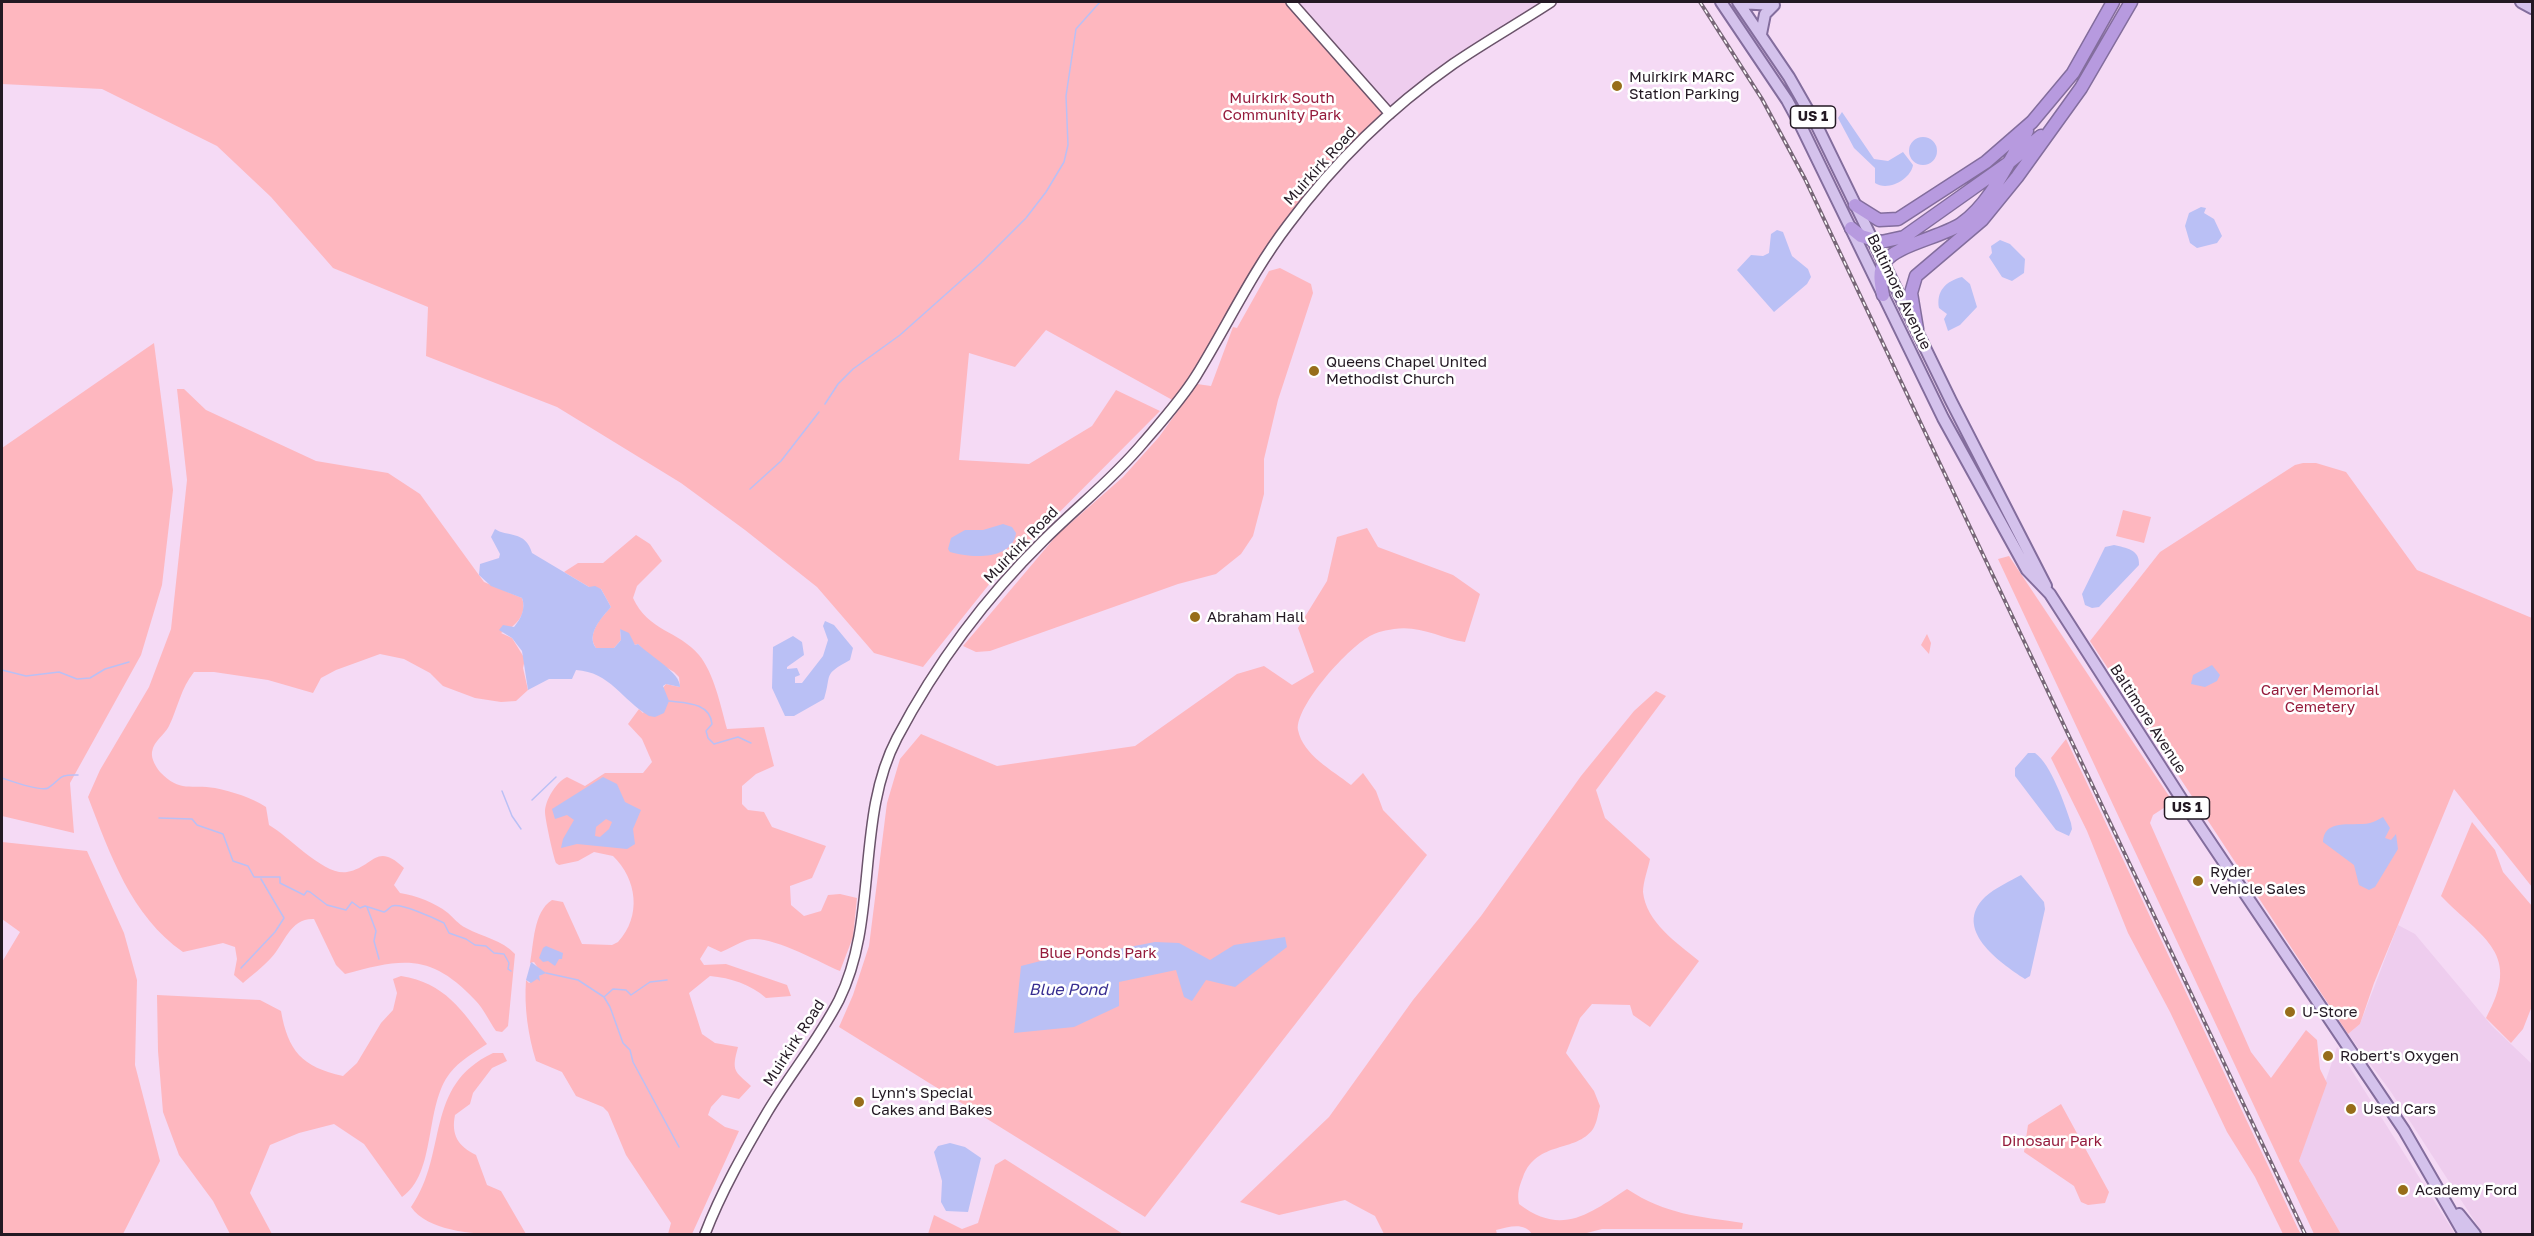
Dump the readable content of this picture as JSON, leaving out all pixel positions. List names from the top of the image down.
{
  "streets": {
    "main road": ["US 1", "Muirkirk Road", "Baltimore Avenue"]
  },
  "water": ["Blue Pond"],
  "parks": [
    "Muirkirk South Community Park",
    "Carver Memorial Cemetery",
    "Blue Ponds Park",
    "Dinosaur Park"
  ],
  "places": [
    "Muirkirk MARC Station Parking",
    "Queens Chapel United Methodist Church",
    "Abraham Hall",
    "Ryder Vehicle Sales",
    "U-Store",
    "Robert's Oxygen",
    "Lynn's Special Cakes and Bakes",
    "Used Cars",
    "Academy Ford"
  ]
}
